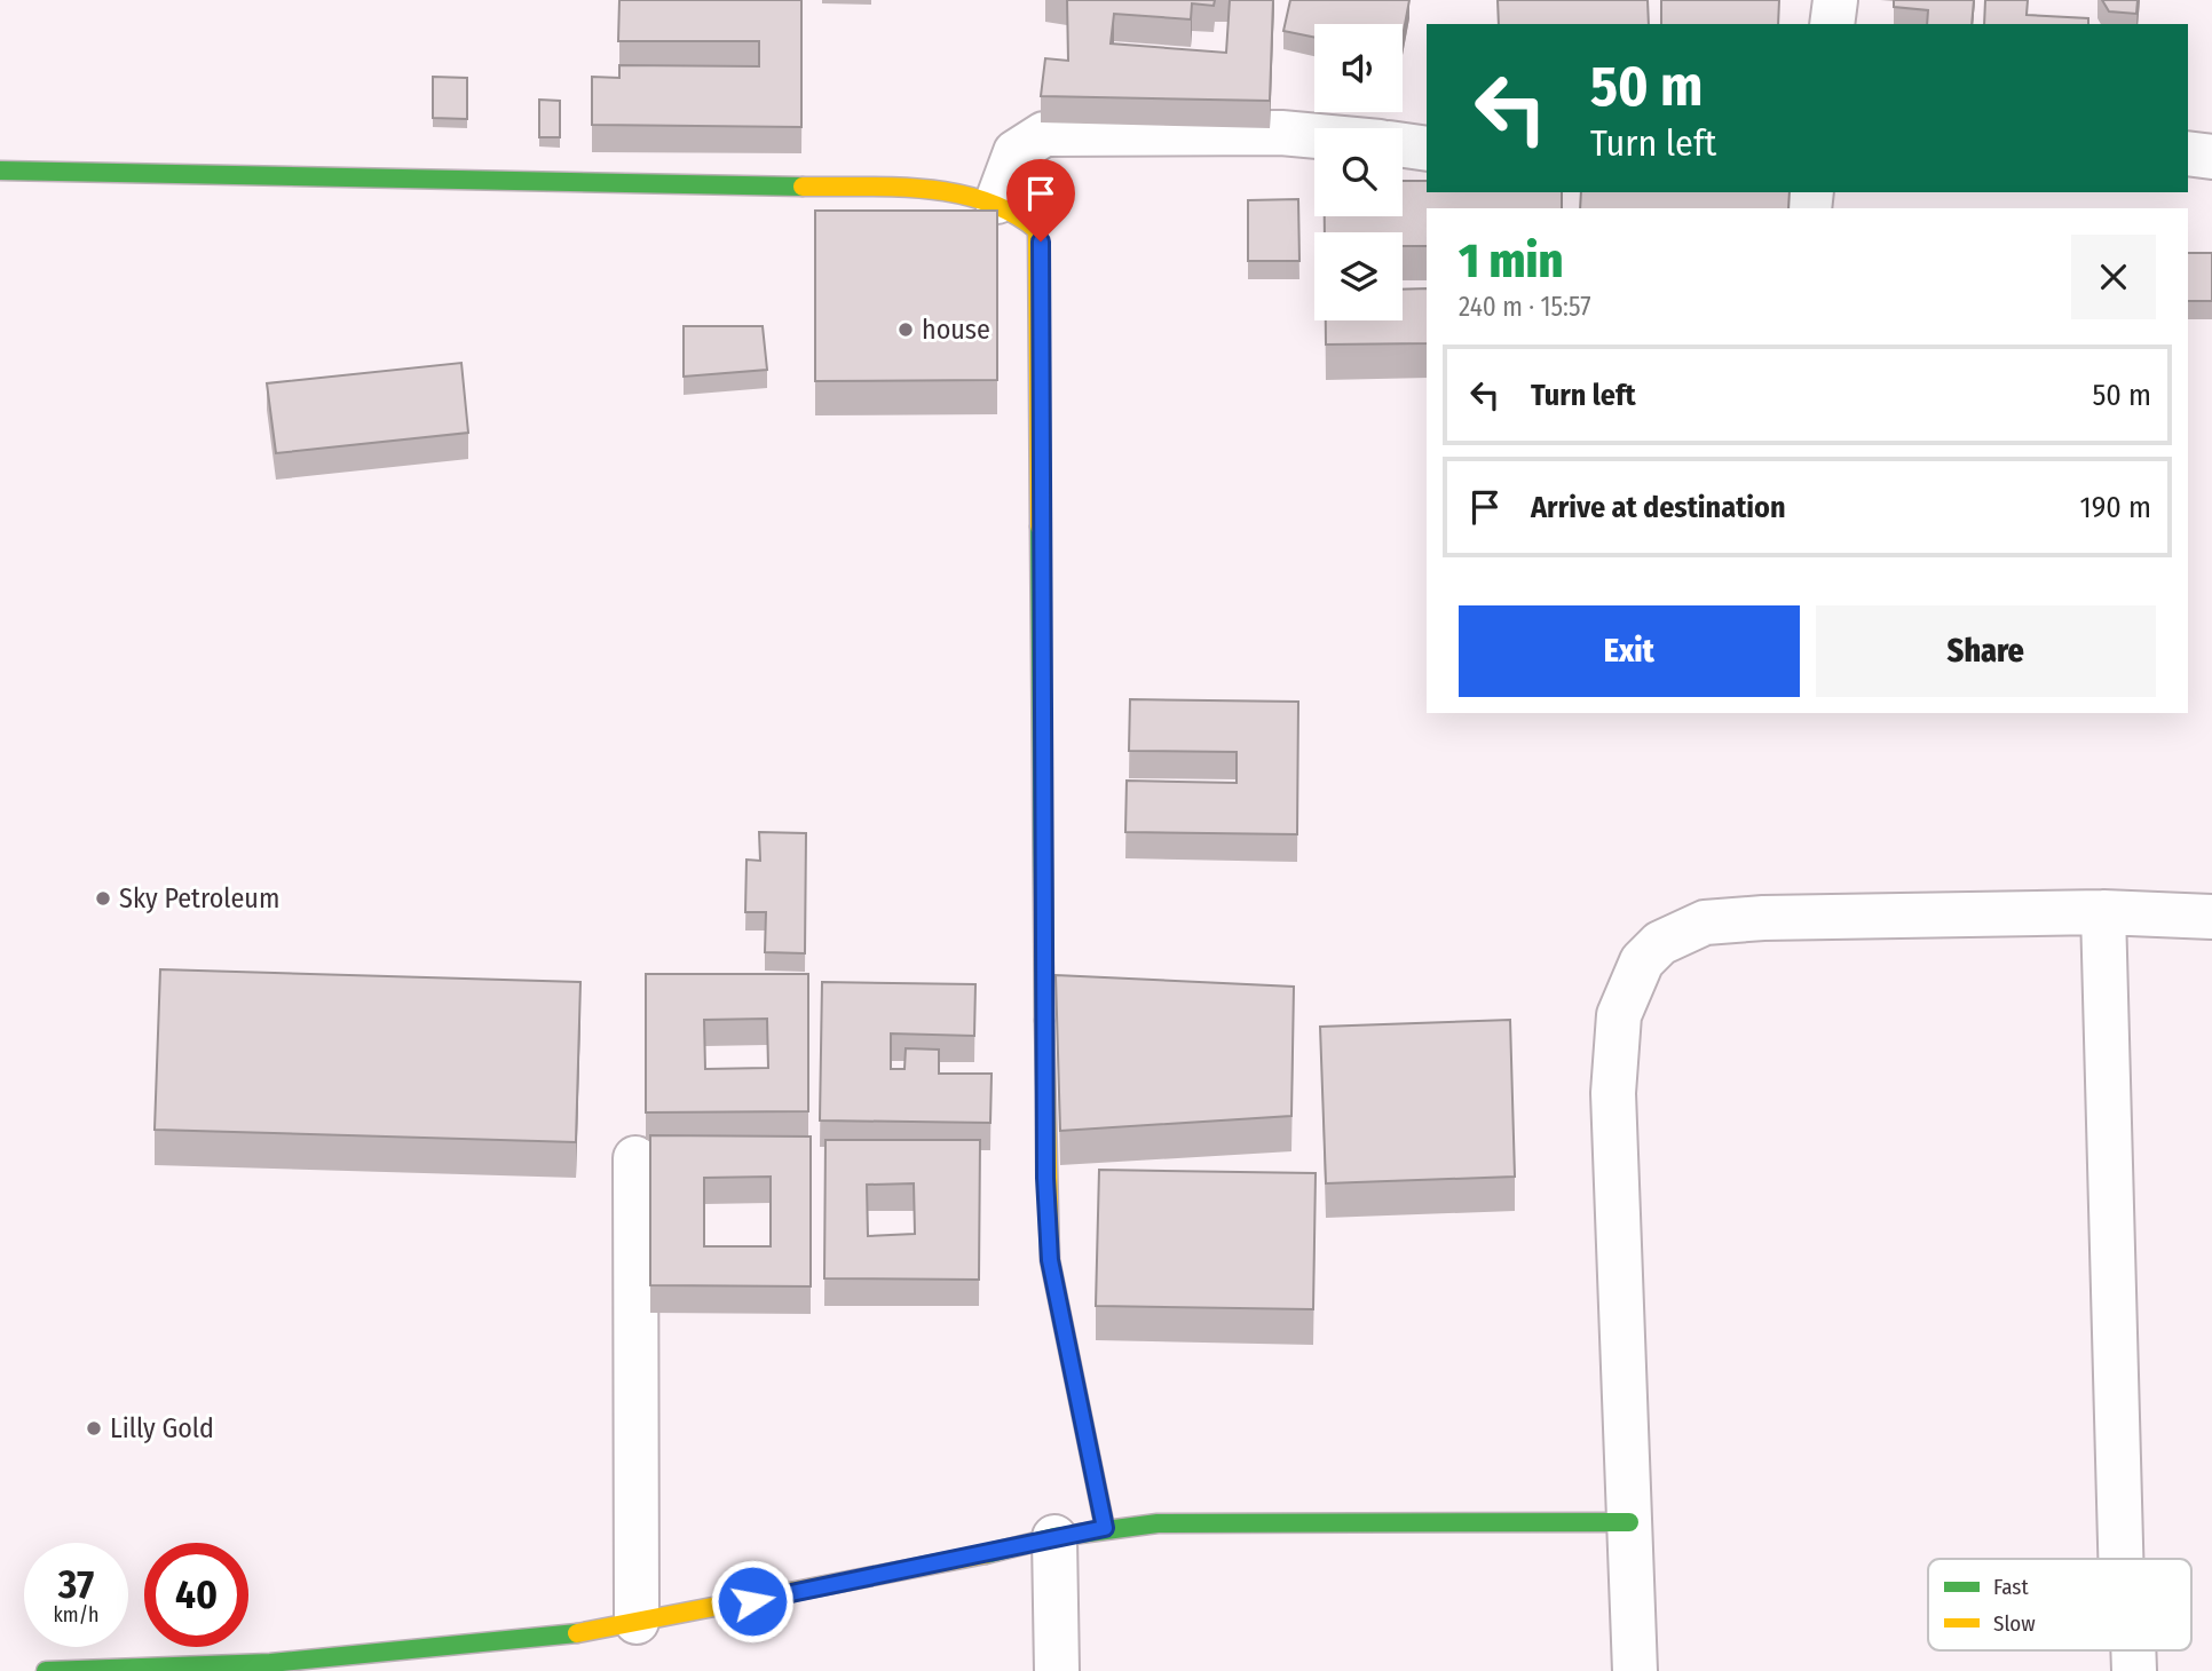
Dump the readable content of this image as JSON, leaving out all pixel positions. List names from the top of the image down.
{
  "places": ["house", "Sky Petroleum", "Lilly Gold"],
  "legend": ["Fast", "Slow"],
  "page": {
    "turn": ["50 m", "Turn left"],
    "heading": ["1 min", "240 m · 15:57"],
    "list": [
      {
        "name": "Turn left",
        "value": "50 m"
      },
      {
        "name": "Arrive at destination",
        "value": "190 m"
      }
    ],
    "buttons": ["Exit", "Share"],
    "speed": "37 km/h",
    "limit": "40"
  }
}
